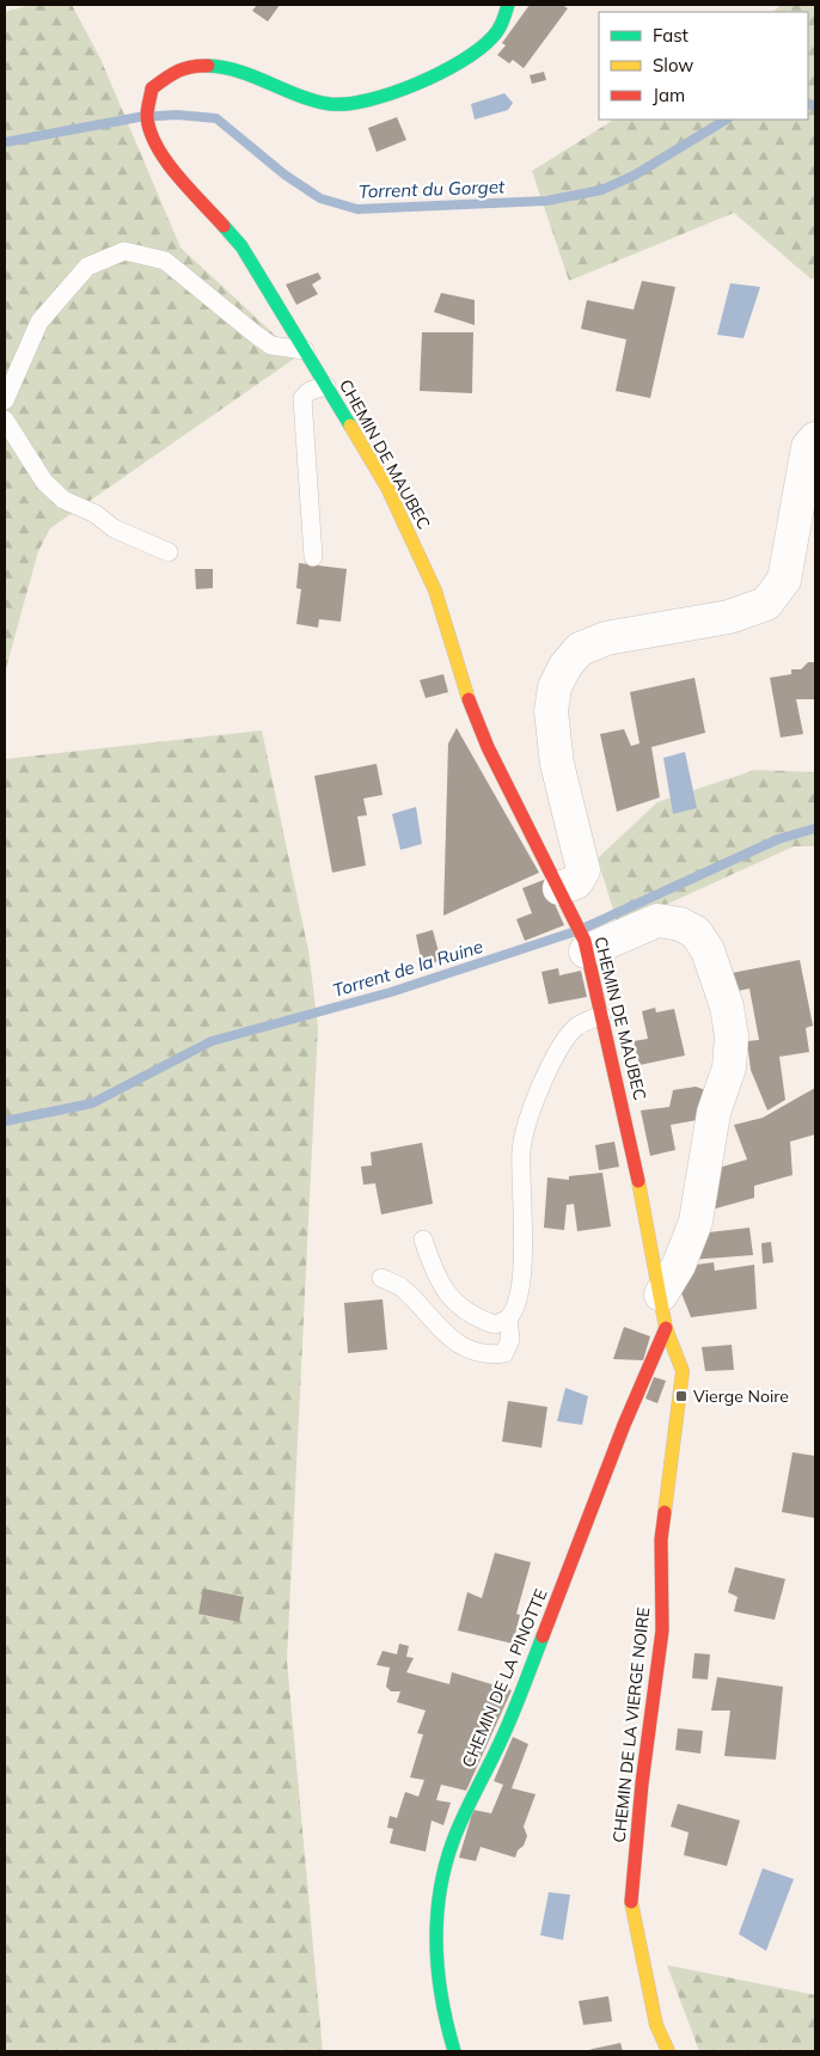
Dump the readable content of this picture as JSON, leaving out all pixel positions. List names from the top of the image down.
{
  "streets": {
    "street": ["CHEMIN DE MAUBEC", "CHEMIN DE LA PINOTTE", "CHEMIN DE LA VIERGE NOIRE"]
  },
  "crossings": [
    ["CHEMIN DE MAUBEC", "CHEMIN DE LA PINOTTE"],
    ["CHEMIN DE MAUBEC", "CHEMIN DE LA VIERGE NOIRE"],
    ["CHEMIN DE LA PINOTTE", "CHEMIN DE LA VIERGE NOIRE"]
  ],
  "water": ["Torrent du Gorget", "Torrent de la Ruine"],
  "places": {
    "transit": ["Vierge Noire"]
  },
  "legend": ["Fast", "Slow", "Jam"]
}
